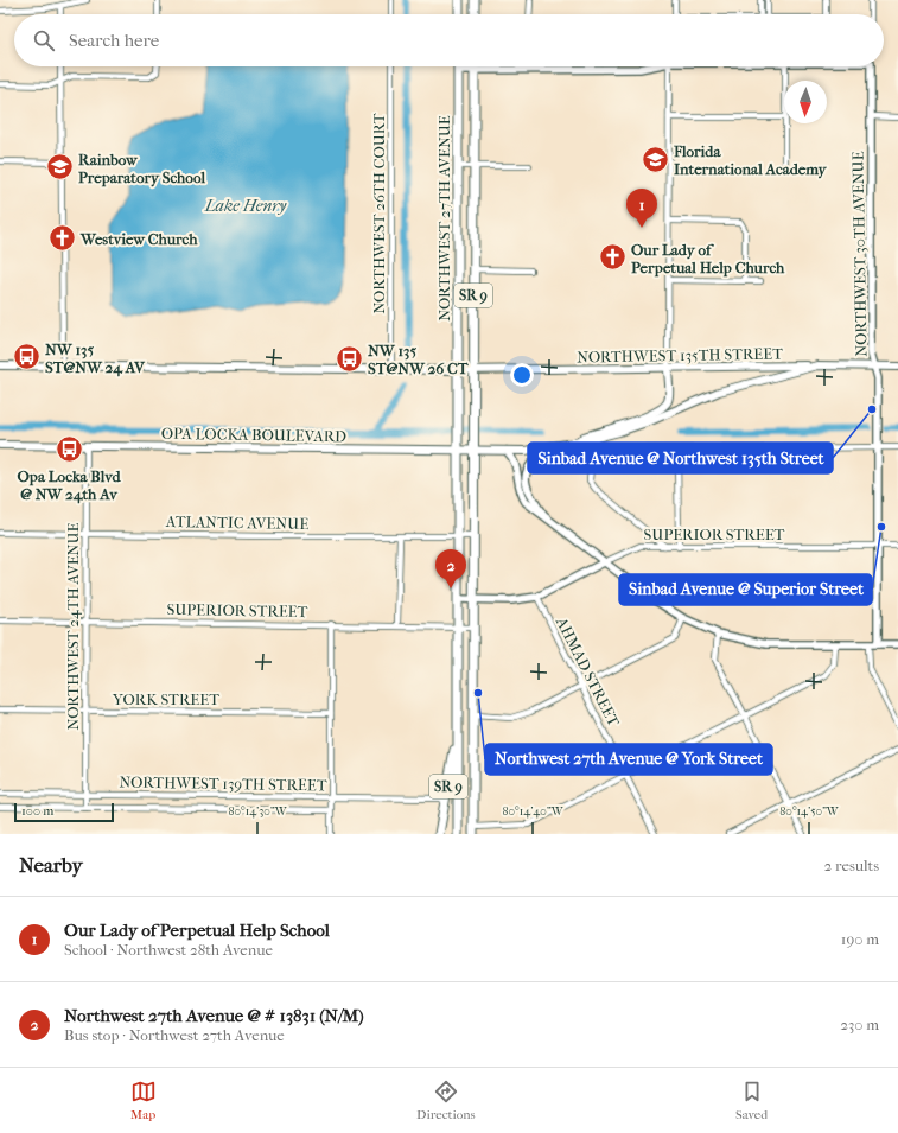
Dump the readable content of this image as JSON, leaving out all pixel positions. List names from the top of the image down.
{
  "streets": {
    "main road": [
      "NORTHWEST 27TH AVENUE",
      "SR 9",
      "NORTHWEST 135TH STREET",
      "OPA LOCKA BOULEVARD"
    ],
    "street": [
      "NORTHWEST 26TH COURT",
      "NORTHWEST 30TH AVENUE",
      "ATLANTIC AVENUE",
      "SUPERIOR STREET",
      "NORTHWEST 24TH AVENUE",
      "AHMAD STREET",
      "YORK STREET",
      "NORTHWEST 139TH STREET"
    ]
  },
  "crossings": [
    ["NORTHWEST 26TH COURT", "NORTHWEST 135TH STREET"],
    ["NORTHWEST 27TH AVENUE", "SR 9"],
    ["NORTHWEST 27TH AVENUE", "NORTHWEST 135TH STREET"],
    ["NORTHWEST 27TH AVENUE", "OPA LOCKA BOULEVARD"],
    ["NORTHWEST 27TH AVENUE", "ATLANTIC AVENUE"],
    ["NORTHWEST 27TH AVENUE", "SUPERIOR STREET"],
    ["NORTHWEST 30TH AVENUE", "OPA LOCKA BOULEVARD"],
    ["NORTHWEST 30TH AVENUE", "SUPERIOR STREET"],
    ["SR 9", "NORTHWEST 139TH STREET"],
    ["NORTHWEST 135TH STREET", "OPA LOCKA BOULEVARD"],
    ["OPA LOCKA BOULEVARD", "NORTHWEST 24TH AVENUE"],
    ["ATLANTIC AVENUE", "NORTHWEST 24TH AVENUE"],
    ["SUPERIOR STREET", "NORTHWEST 24TH AVENUE"],
    ["SUPERIOR STREET", "AHMAD STREET"],
    ["NORTHWEST 24TH AVENUE", "YORK STREET"],
    ["NORTHWEST 24TH AVENUE", "NORTHWEST 139TH STREET"]
  ],
  "water": ["Lake Henry"],
  "places": {
    "school or university": ["Florida International Academy", "Rainbow Preparatory School"],
    "church": ["Westview Church", "Our Lady of Perpetual Help Church"],
    "bus stop": ["NW 135 ST@NW 24 AV", "NW 135 ST@NW 26 CT", "Opa Locka Blvd @ NW 24th Av"],
    "other": ["Sinbad Avenue @ Northwest 135th Street", "Sinbad Avenue @ Superior Street", "Northwest 27th Avenue @ York Street"]
  },
  "scale_bar": "100 m",
  "north": "bottom",
  "page": {
    "search": "Search here",
    "pins": ["1", "2"],
    "scale": "100 m",
    "heading": ["Nearby", "2 results"],
    "list": [
      {
        "mark": "1",
        "name": "Our Lady of Perpetual Help School",
        "note": "School · Northwest 28th Avenue",
        "value": "190 m"
      },
      {
        "mark": "2",
        "name": "Northwest 27th Avenue @ # 13831 (N/M)",
        "note": "Bus stop · Northwest 27th Avenue",
        "value": "230 m"
      }
    ],
    "nav": ["Map", "Directions", "Saved"]
  },
  "coordinates": ["80°14'30\"W", "80°14'40\"W", "80°14'50\"W"]
}
